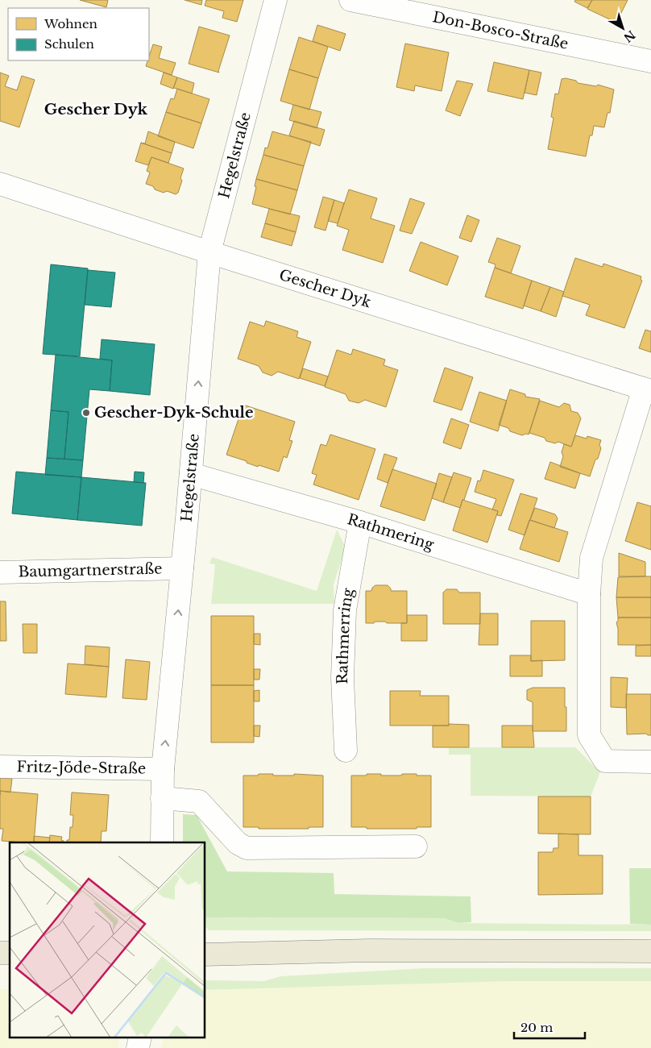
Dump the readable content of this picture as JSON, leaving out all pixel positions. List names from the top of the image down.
{
  "streets": {
    "street": [
      "Don-Bosco-Straße",
      "Hegelstraße",
      "Gescher Dyk",
      "Rathmering",
      "Baumgartnerstraße",
      "Rathmerring",
      "Fritz-Jöde-Straße"
    ]
  },
  "crossings": [
    ["Hegelstraße", "Gescher Dyk"],
    ["Hegelstraße", "Rathmering"],
    ["Hegelstraße", "Baumgartnerstraße"],
    ["Hegelstraße", "Fritz-Jöde-Straße"],
    ["Rathmering", "Rathmerring"]
  ],
  "one_way": ["Hegelstraße"],
  "districts": ["Gescher Dyk"],
  "places": ["Gescher-Dyk-Schule"],
  "legend": ["Wohnen", "Schulen"],
  "scale_bar": "20 m",
  "north": "bottom right"
}
